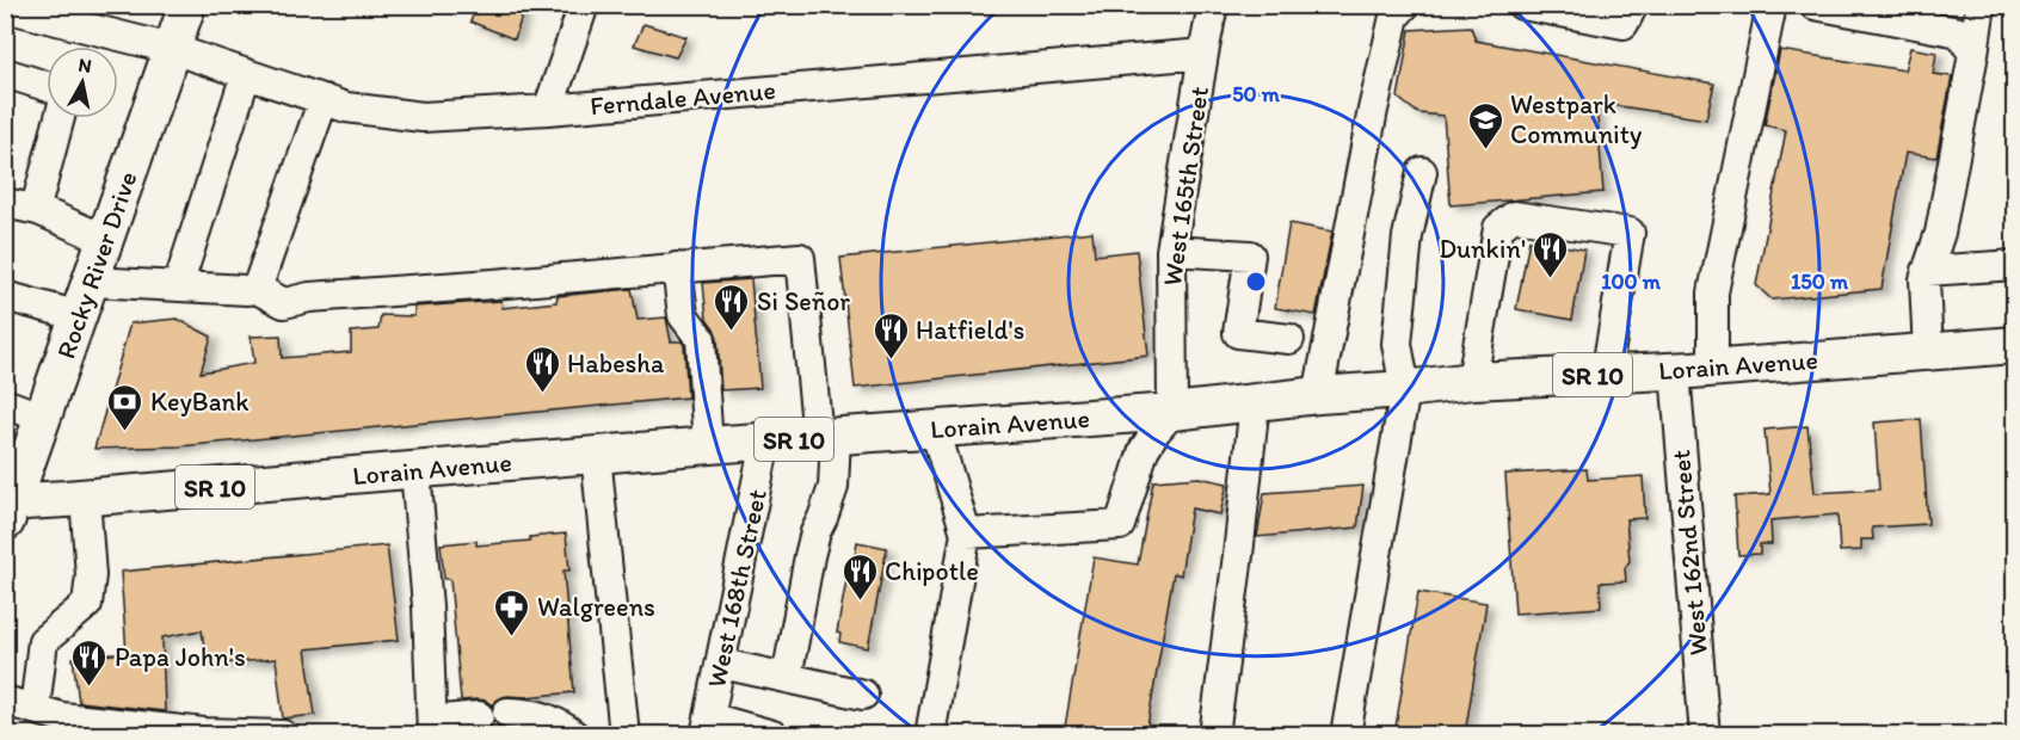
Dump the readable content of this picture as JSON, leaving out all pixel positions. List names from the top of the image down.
{
  "streets": {
    "main road": ["Rocky River Drive", "Lorain Avenue", "SR 10"],
    "street": [
      "Ferndale Avenue",
      "West 165th Street",
      "West 162nd Street",
      "West 168th Street"
    ]
  },
  "crossings": [
    ["Ferndale Avenue", "West 165th Street"],
    ["Ferndale Avenue", "Rocky River Drive"],
    ["West 165th Street", "Lorain Avenue"],
    ["Rocky River Drive", "Lorain Avenue"],
    ["Lorain Avenue", "West 162nd Street"],
    ["Lorain Avenue", "West 168th Street"]
  ],
  "places": {
    "school or university": ["Westpark Community"],
    "restaurant": [
      "Dunkin'",
      "Si Señor",
      "Hatfield's",
      "Habesha",
      "Chipotle",
      "Papa John's"
    ],
    "bank": ["KeyBank"],
    "pharmacy": ["Walgreens"]
  },
  "north": "top",
  "rings": ["50 m", "100 m", "150 m"]
}
